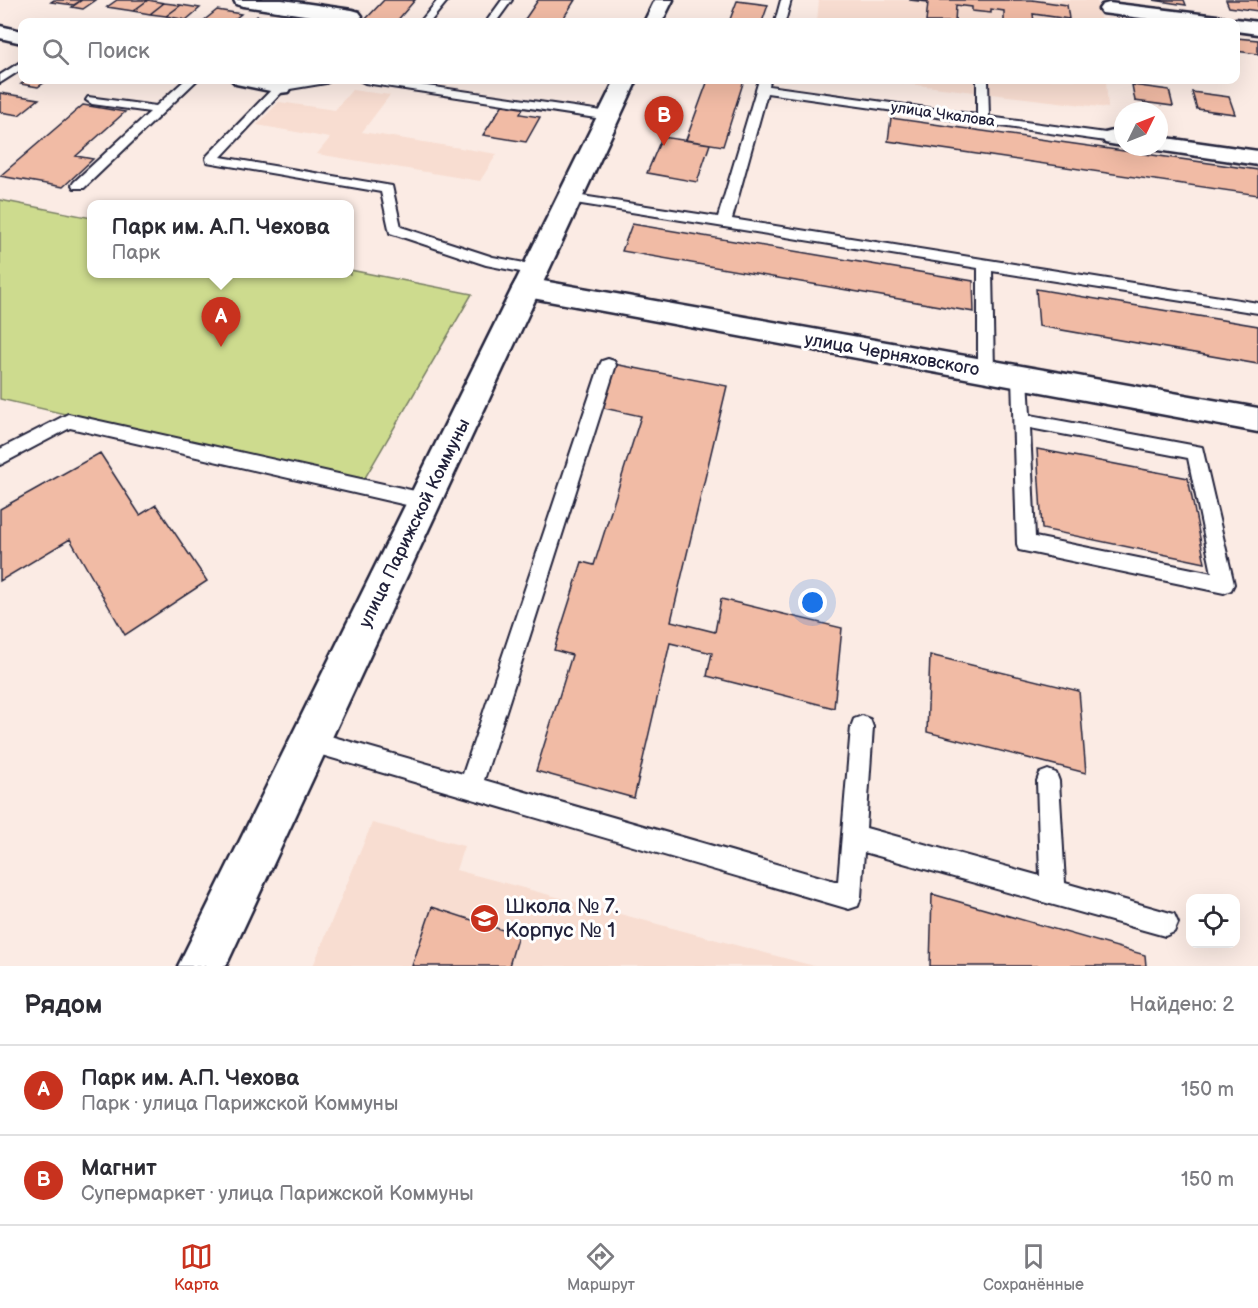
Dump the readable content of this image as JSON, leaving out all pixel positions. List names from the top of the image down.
{
  "streets": {
    "street": ["улица Черняховского", "улица Парижской Коммуны"],
    "lane": ["улица Чкалова"]
  },
  "crossings": [
    ["улица Черняховского", "улица Парижской Коммуны"]
  ],
  "places": {
    "school or university": ["Школа № 7. Корпус № 1"]
  },
  "north": "top right",
  "page": {
    "search": "Поиск",
    "pins": ["B", "A"],
    "popup": ["Парк им. А.П. Чехова", "Парк"],
    "heading": ["Рядом", "Найдено: 2"],
    "list": [
      {
        "mark": "A",
        "name": "Парк им. А.П. Чехова",
        "note": "Парк · улица Парижской Коммуны",
        "value": "150 m"
      },
      {
        "mark": "B",
        "name": "Магнит",
        "note": "Супермаркет · улица Парижской Коммуны",
        "value": "150 m"
      }
    ],
    "nav": ["Карта", "Маршрут", "Сохранённые"]
  }
}
